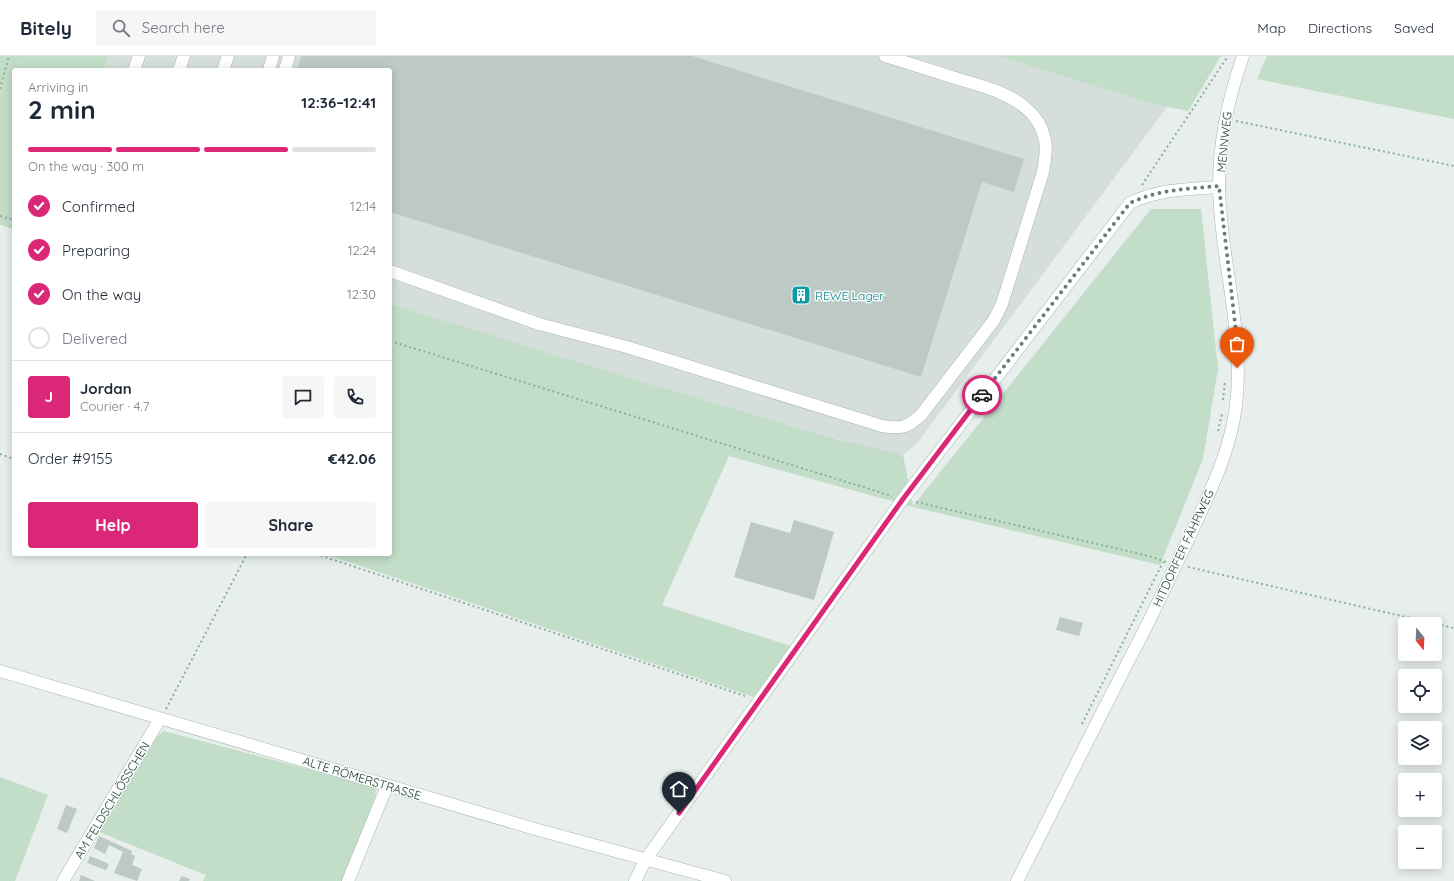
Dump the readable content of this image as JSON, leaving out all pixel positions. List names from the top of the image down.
{
  "streets": {
    "street": [
      "MENNWEG",
      "HITDORFER FÄHRWEG",
      "ALTE RÖMERSTRASSE",
      "AM FELDSCHLÖSSCHEN"
    ]
  },
  "crossings": [
    ["MENNWEG", "HITDORFER FÄHRWEG"],
    ["MENNWEG", "ALTE RÖMERSTRASSE"],
    ["ALTE RÖMERSTRASSE", "AM FELDSCHLÖSSCHEN"]
  ],
  "places": {
    "building": ["REWE Lager"]
  },
  "north": "bottom",
  "page": {
    "header": "Bitely",
    "search": "Search here",
    "nav": ["Map", "Directions", "Saved"],
    "heading": ["2 min", "Arriving in", "12:36–12:41"],
    "panel": [
      "Jordan",
      "Courier · 4.7",
      "Order #9155",
      "€42.06"
    ],
    "bar": "On the way · 300 m",
    "list": [
      ["Confirmed", "12:14"],
      ["Preparing", "12:24"],
      ["On the way", "12:30"],
      "Delivered"
    ],
    "round": "J",
    "buttons": ["Help", "Share"],
    "map_buttons": ["+", "−"]
  }
}
